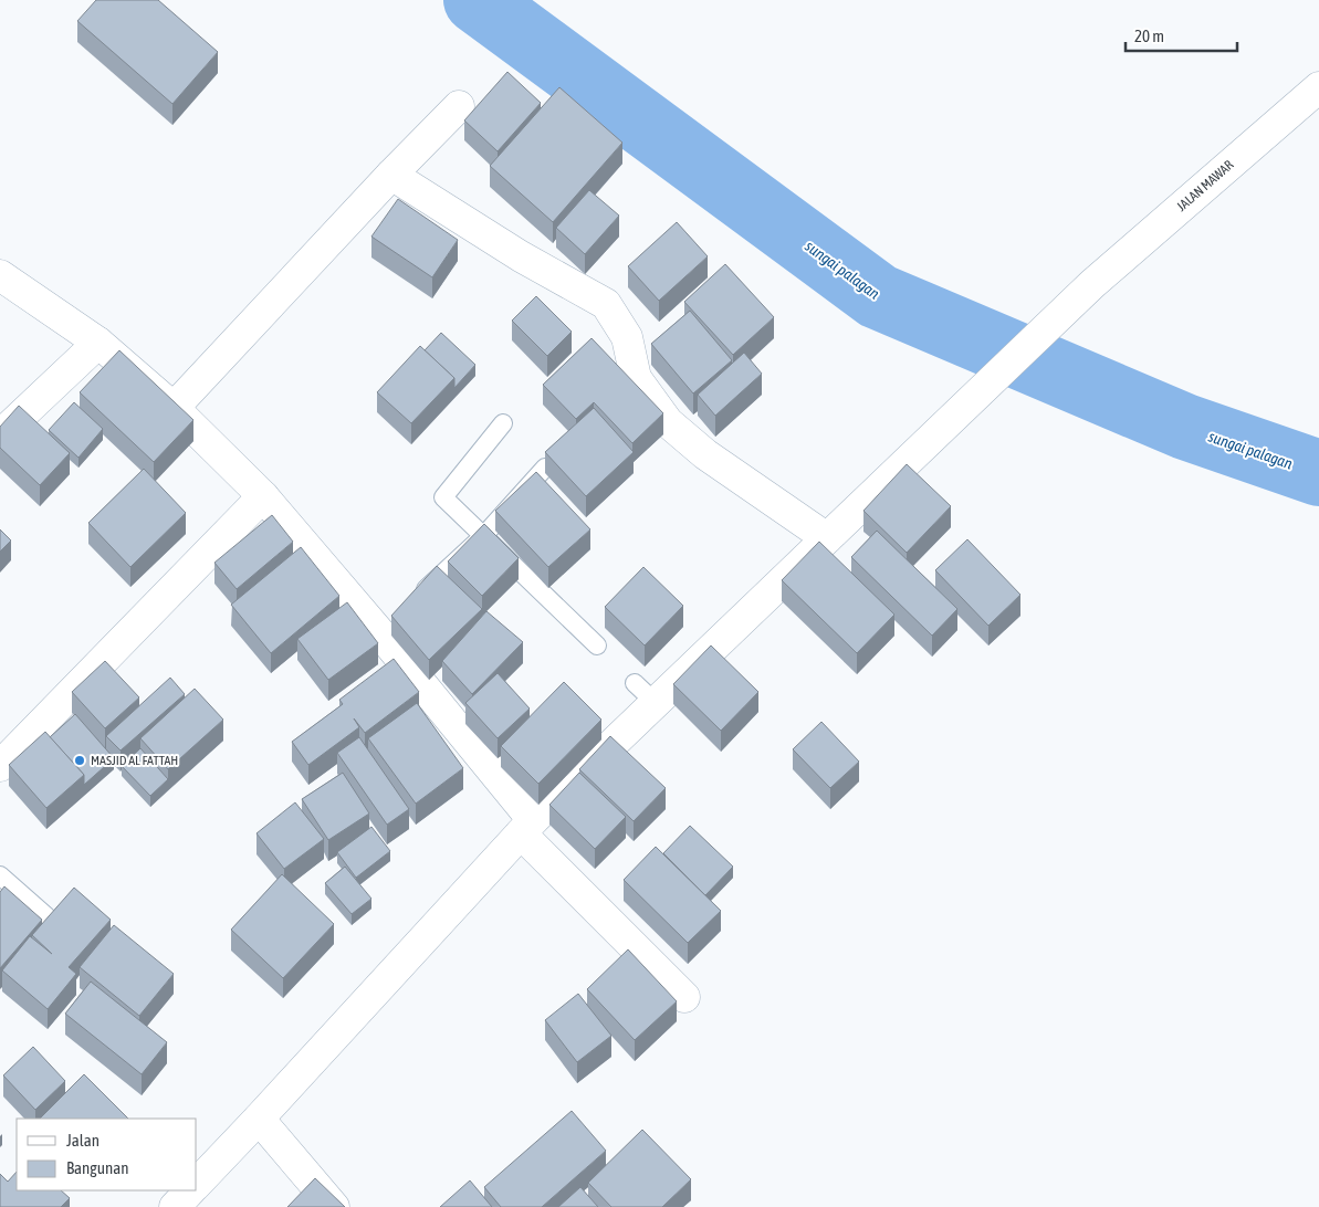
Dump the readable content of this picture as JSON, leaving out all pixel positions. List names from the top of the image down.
{
  "streets": {
    "street": ["JALAN MAWAR"]
  },
  "water": ["sungai palagan"],
  "places": ["MASJID AL FATTAH"],
  "legend": ["Jalan", "Bangunan"],
  "scale_bar": "20 m"
}
